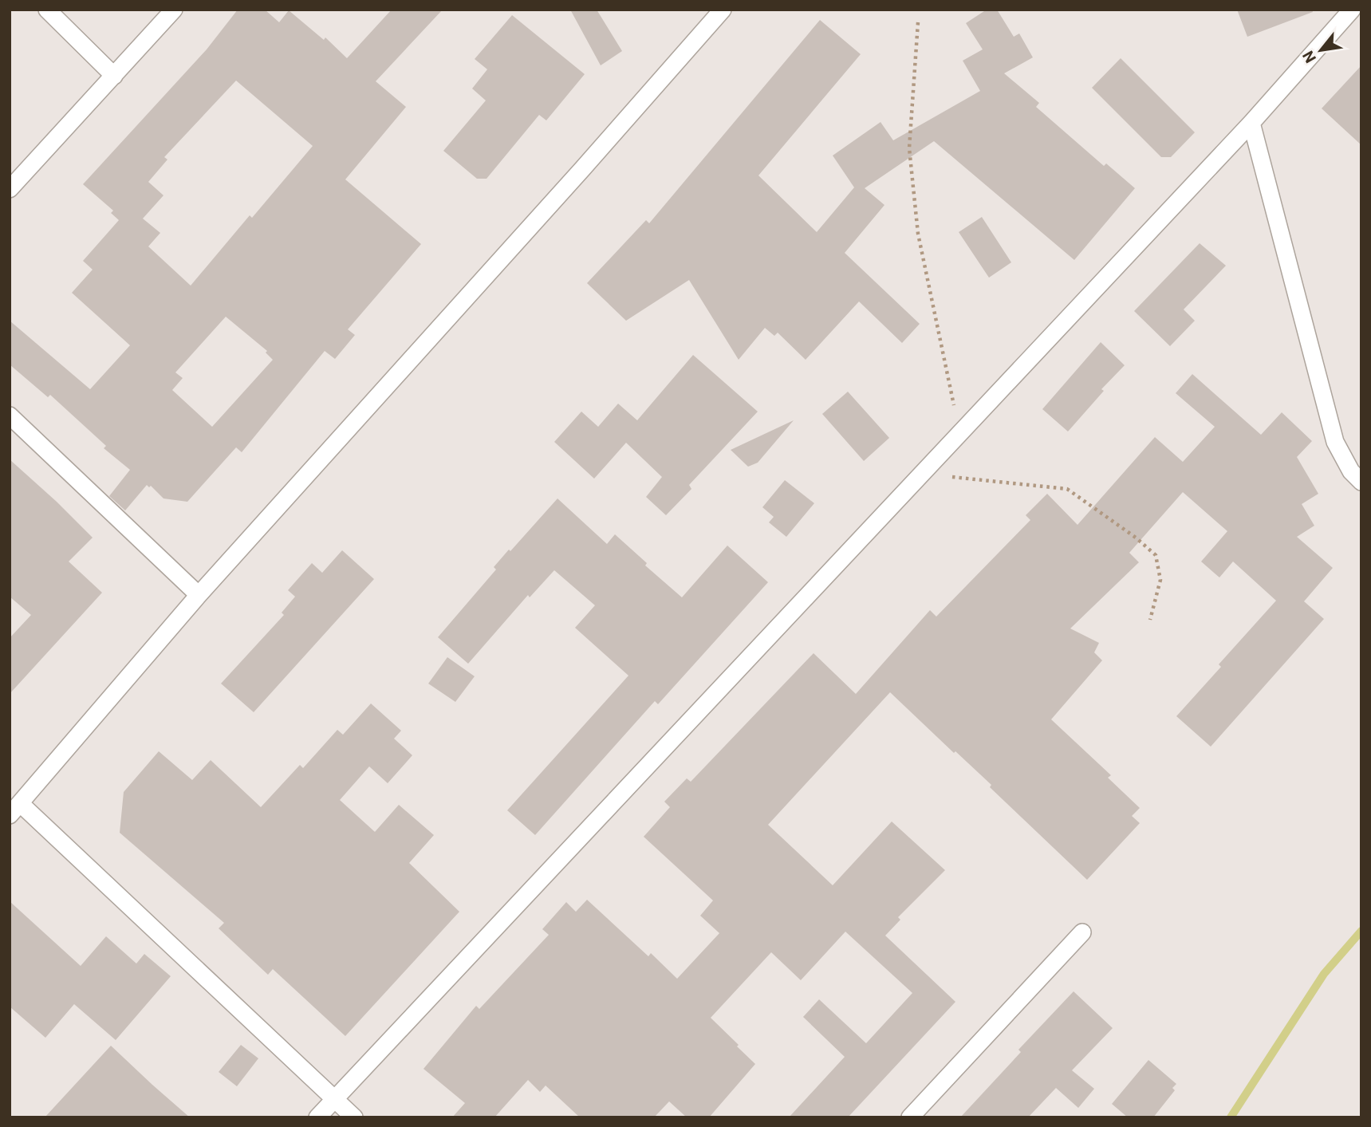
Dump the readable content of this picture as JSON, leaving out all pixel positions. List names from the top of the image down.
{
  "north": "bottom left"
}
